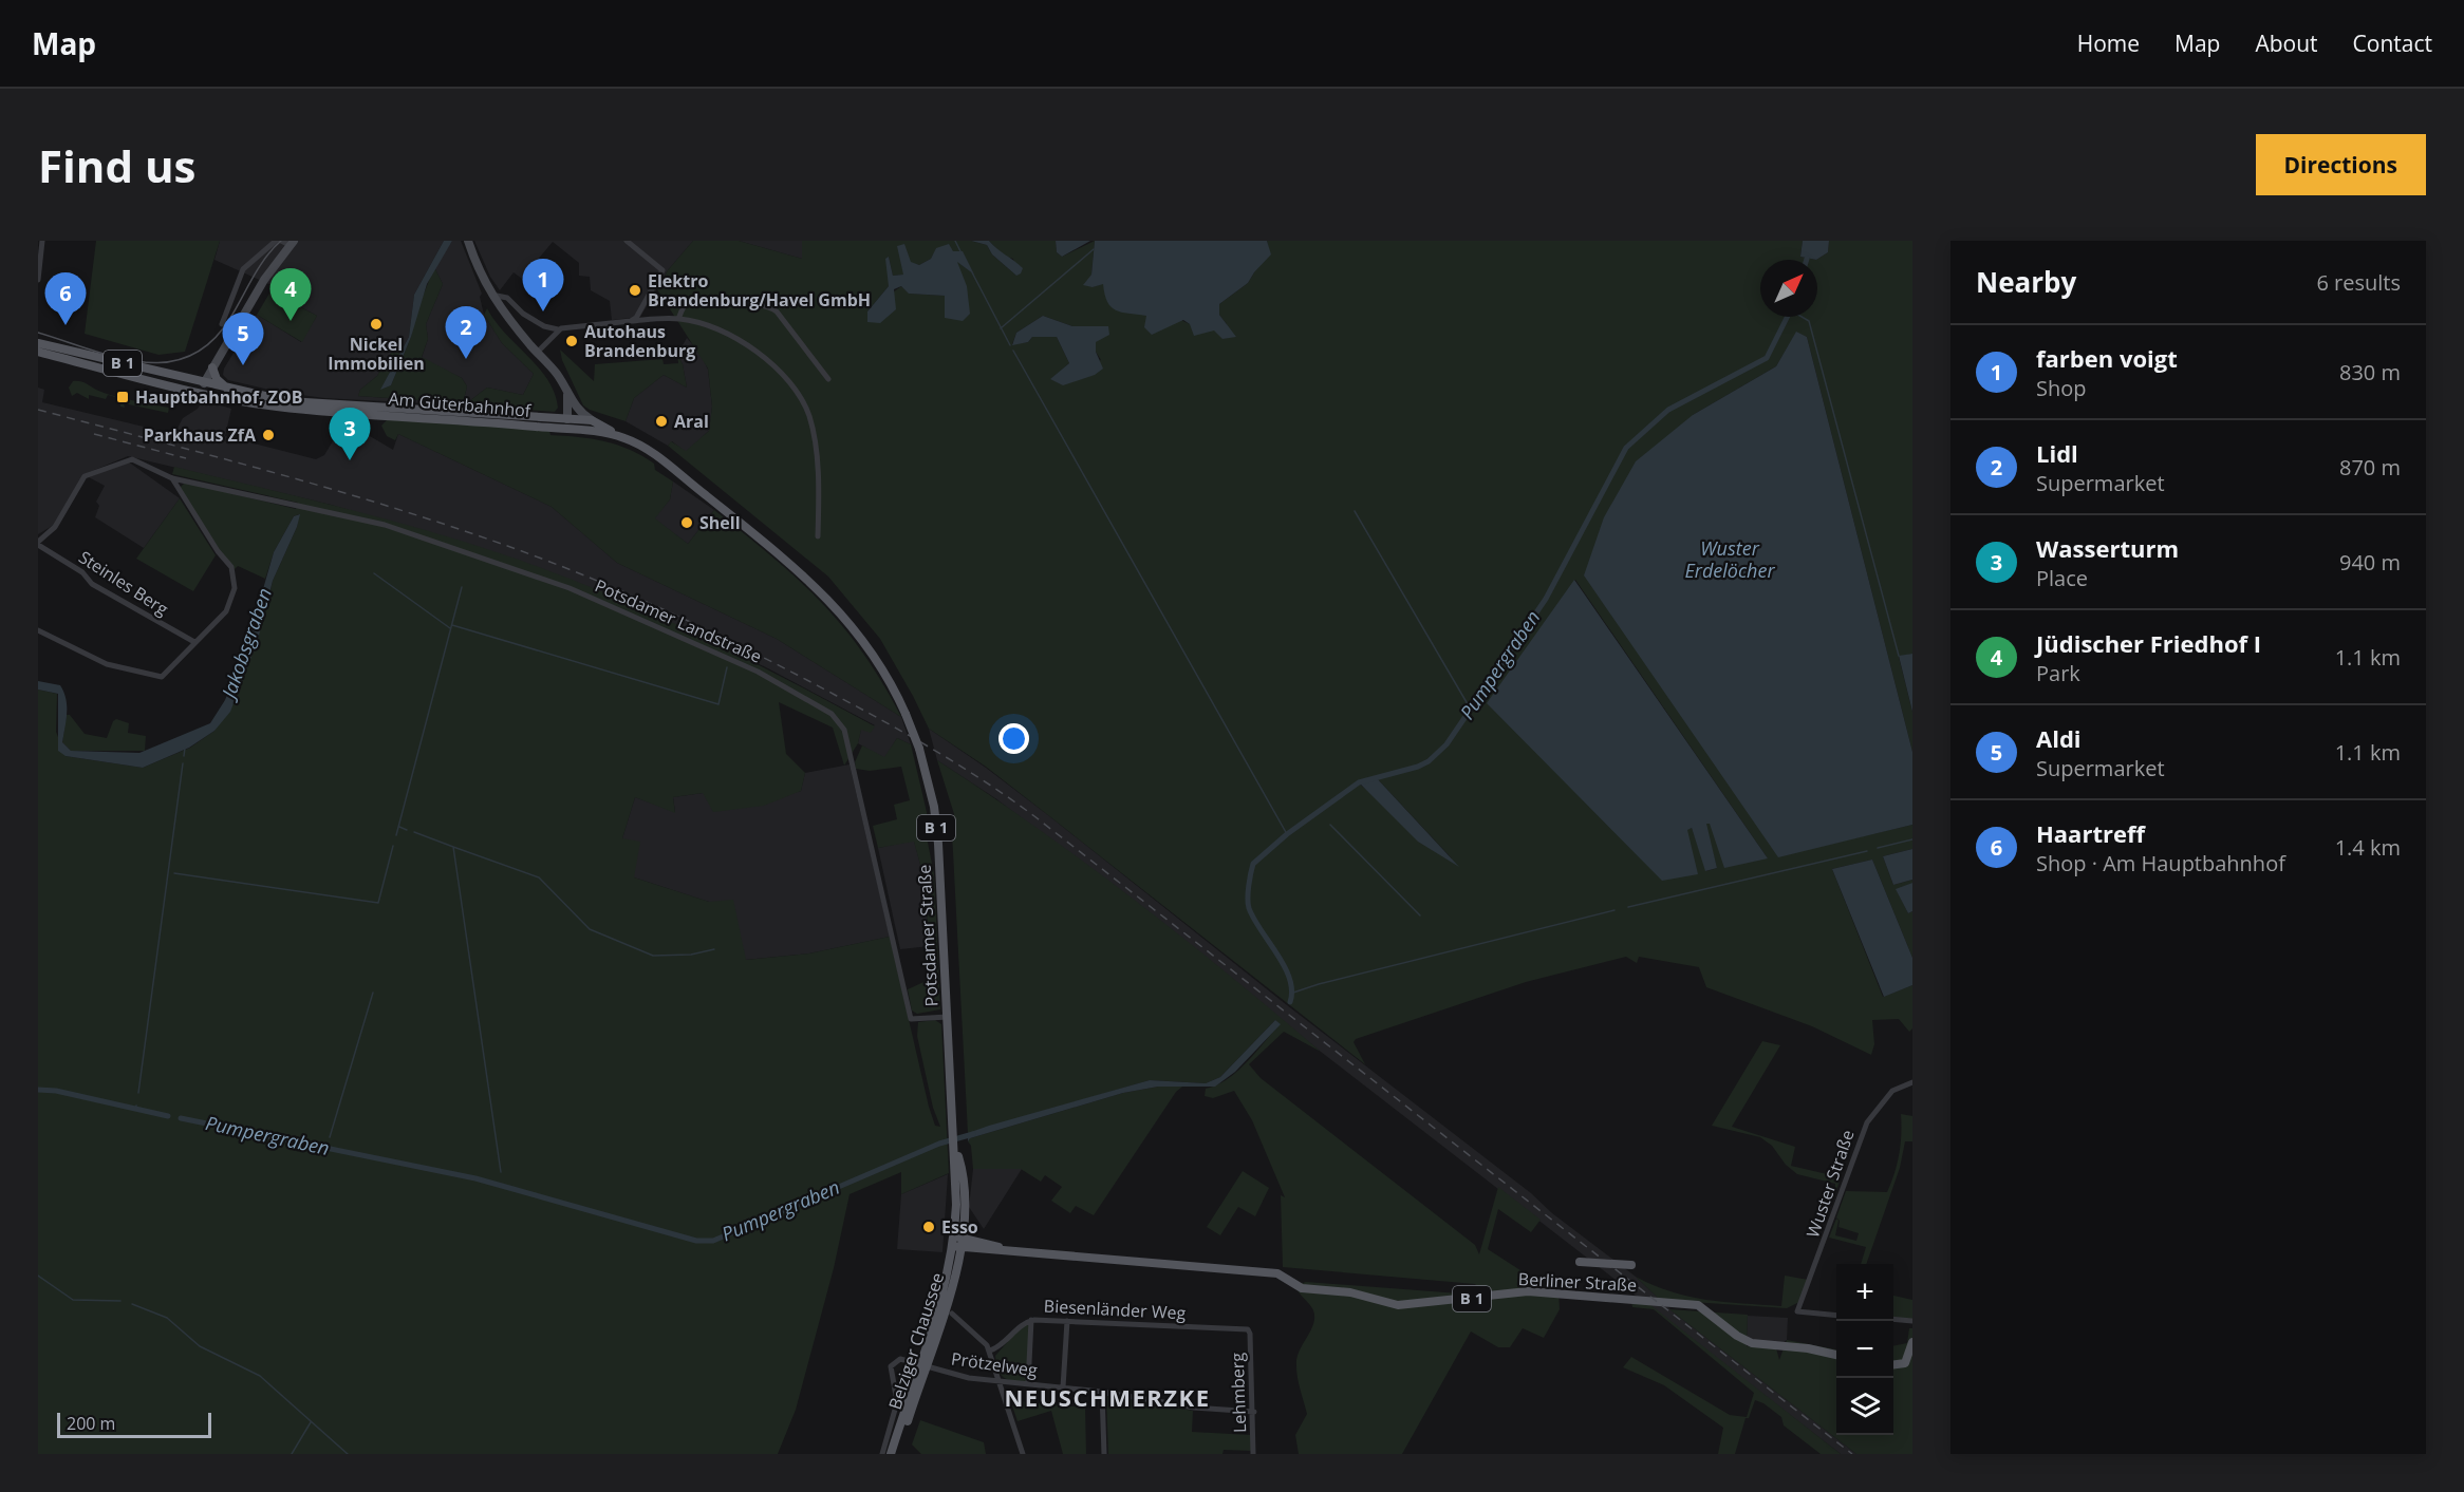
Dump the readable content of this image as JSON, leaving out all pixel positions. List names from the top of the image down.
{
  "streets": {
    "main road": [
      "B 1",
      "Am Güterbahnhof",
      "Potsdamer Straße",
      "Berliner Straße",
      "Belziger Chaussee"
    ],
    "street": [
      "Steinles Berg",
      "Potsdamer Landstraße",
      "Wuster Straße",
      "Biesenländer Weg",
      "Prötzelweg",
      "Lehmberg"
    ]
  },
  "crossings": [
    ["B 1", "Am Güterbahnhof"],
    ["Am Güterbahnhof", "Potsdamer Straße"],
    ["Potsdamer Landstraße", "Potsdamer Straße"],
    ["Potsdamer Straße", "Berliner Straße"],
    ["Potsdamer Straße", "Belziger Chaussee"],
    ["Berliner Straße", "Belziger Chaussee"],
    ["Biesenländer Weg", "Lehmberg"],
    ["Belziger Chaussee", "Prötzelweg"],
    ["Prötzelweg", "Lehmberg"]
  ],
  "districts": ["NEUSCHMERZKE"],
  "water": ["Wuster Erdelöcher", "Jakobsgraben", "Pumpergraben"],
  "places": {
    "other": [
      "Elektro Brandenburg/Havel GmbH",
      "Nickel Immobilien",
      "Autohaus Brandenburg",
      "Aral",
      "Parkhaus ZfA",
      "Shell",
      "Esso"
    ],
    "transit": ["Hauptbahnhof, ZOB"]
  },
  "scale_bar": "200 m",
  "north": "top right",
  "page": {
    "header": "Map",
    "nav": [
      "Home",
      "Map",
      "About",
      "Contact"
    ],
    "buttons": "Directions",
    "title": "Find us",
    "heading": ["Nearby", "6 results"],
    "pins": [
      "1",
      "4",
      "6",
      "2",
      "5",
      "3"
    ],
    "list": [
      {
        "mark": "1",
        "name": "farben voigt",
        "note": "Shop",
        "value": "830 m"
      },
      {
        "mark": "2",
        "name": "Lidl",
        "note": "Supermarket",
        "value": "870 m"
      },
      {
        "mark": "3",
        "name": "Wasserturm",
        "note": "Place",
        "value": "940 m"
      },
      {
        "mark": "4",
        "name": "Jüdischer Friedhof I",
        "note": "Park",
        "value": "1.1 km"
      },
      {
        "mark": "5",
        "name": "Aldi",
        "note": "Supermarket",
        "value": "1.1 km"
      },
      {
        "mark": "6",
        "name": "Haartreff",
        "note": "Shop · Am Hauptbahnhof",
        "value": "1.4 km"
      }
    ],
    "map_buttons": ["+", "−"],
    "scale": "200 m"
  }
}
